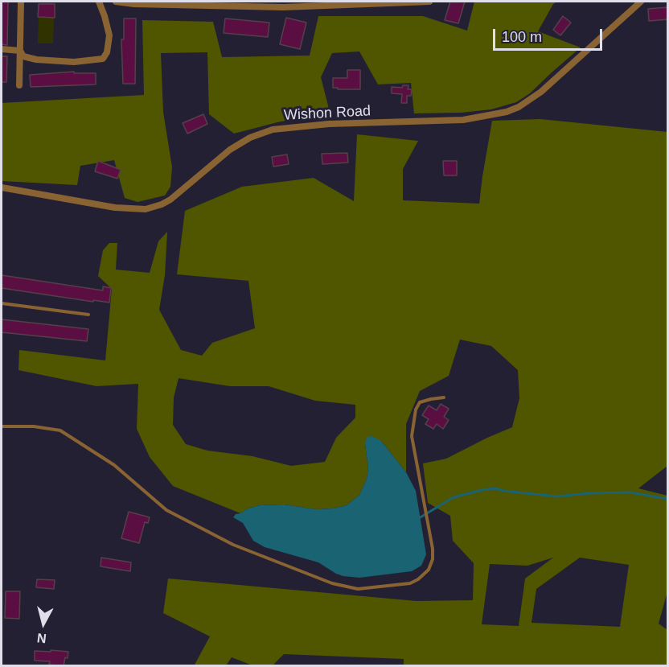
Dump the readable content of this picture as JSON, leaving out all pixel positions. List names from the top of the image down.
{
  "streets": {
    "street": ["Wishon Road"]
  },
  "scale_bar": "100 m",
  "north": "bottom"
}
